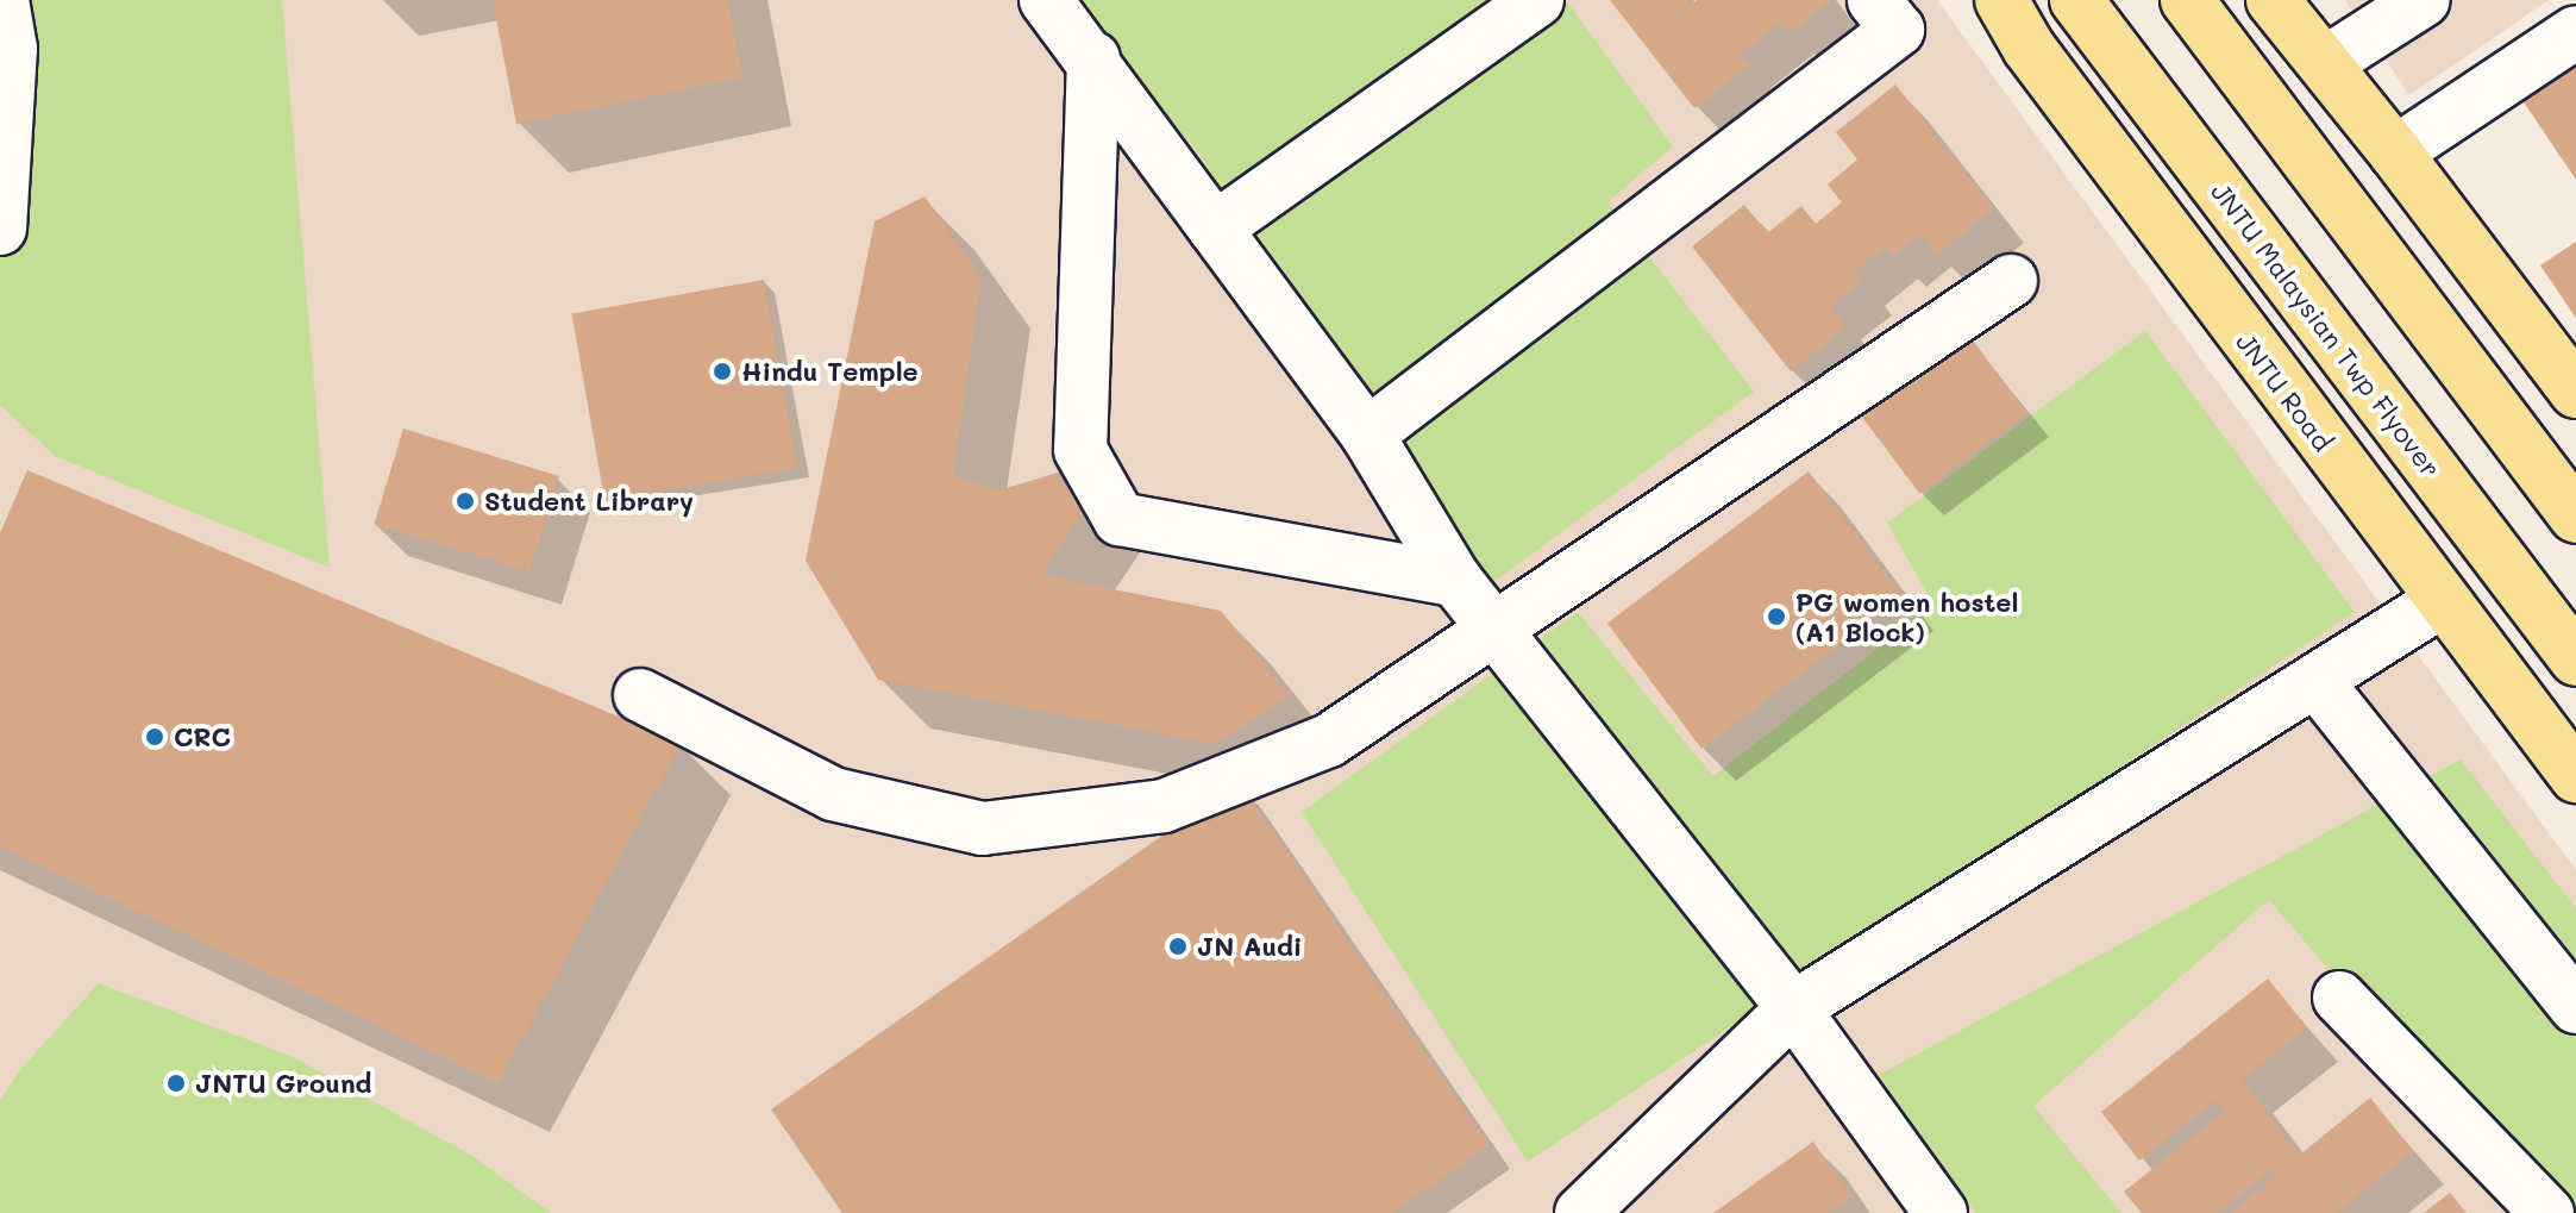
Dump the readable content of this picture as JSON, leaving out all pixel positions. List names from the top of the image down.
{
  "streets": {
    "main road": ["JNTU Malaysian Twp Flyover", "JNTU Road"]
  },
  "places": [
    "Hindu Temple",
    "Student Library",
    "PG women hostel (A1 Block)",
    "CRC",
    "JN Audi",
    "JNTU Ground"
  ]
}
